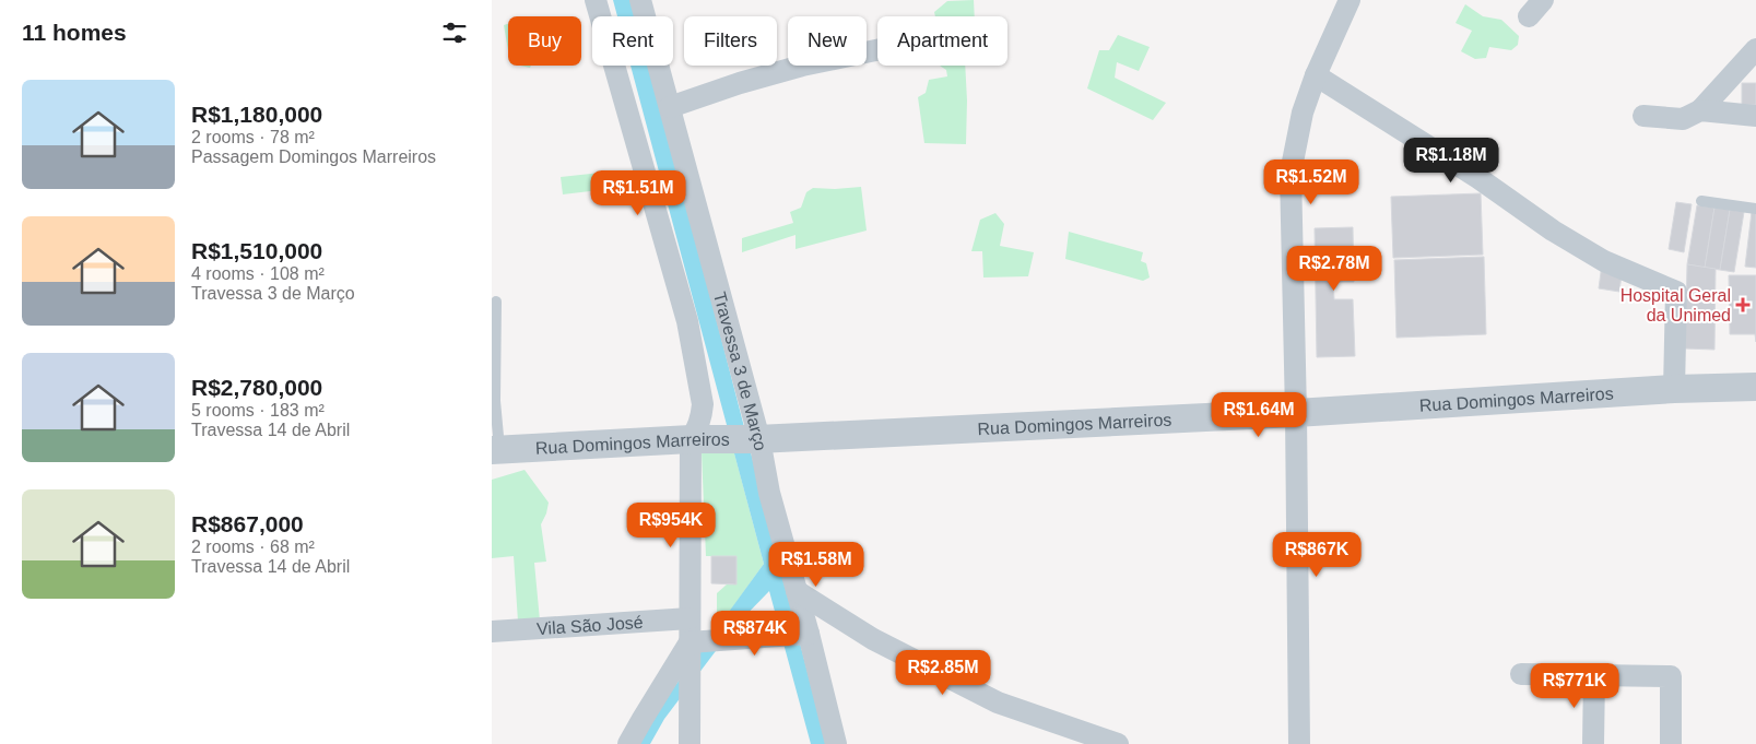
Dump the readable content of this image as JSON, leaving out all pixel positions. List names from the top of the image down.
{
  "streets": {
    "street": ["Travessa 3 de Março", "Rua Domingos Marreiros", "Vila São José"]
  },
  "crossings": [
    ["Travessa 3 de Março", "Rua Domingos Marreiros"]
  ],
  "places": {
    "health": ["Hospital Geral da Unimed"]
  },
  "page": {
    "heading": "11 homes",
    "chip": [
      "Buy",
      "Rent",
      "Filters",
      "New",
      "Apartment"
    ],
    "list": [
      {
        "name": "R$1,180,000",
        "note": "2 rooms · 78 m² · Passagem Domingos Marreiros"
      },
      {
        "name": "R$1,510,000",
        "note": "4 rooms · 108 m² · Travessa 3 de Março"
      },
      {
        "name": "R$2,780,000",
        "note": "5 rooms · 183 m² · Travessa 14 de Abril"
      },
      {
        "name": "R$867,000",
        "note": "2 rooms · 68 m² · Travessa 14 de Abril"
      }
    ],
    "price": [
      "R$1.18M",
      "R$1.52M",
      "R$1.51M",
      "R$2.78M",
      "R$1.64M",
      "R$954K",
      "R$867K",
      "R$1.58M",
      "R$874K",
      "R$2.85M",
      "R$771K"
    ]
  }
}
